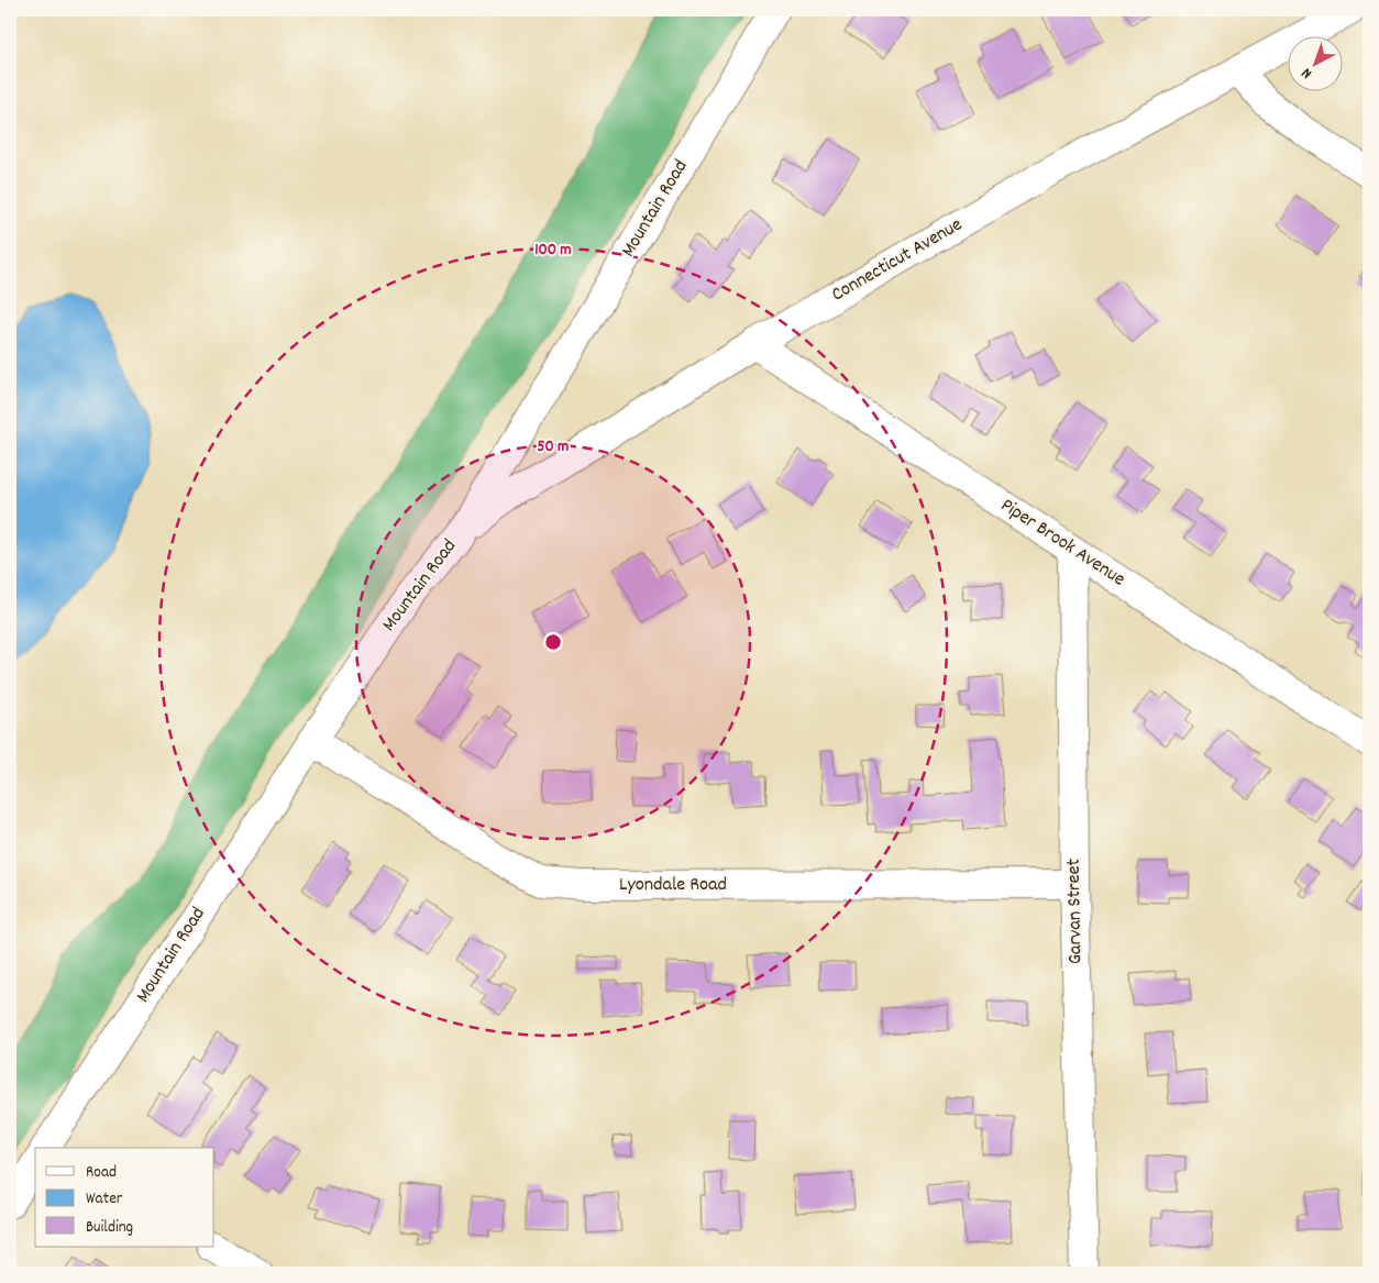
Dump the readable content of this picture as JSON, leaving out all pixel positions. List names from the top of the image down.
{
  "streets": {
    "street": [
      "Mountain Road",
      "Connecticut Avenue",
      "Piper Brook Avenue",
      "Lyondale Road",
      "Garvan Street"
    ]
  },
  "crossings": [
    ["Mountain Road", "Connecticut Avenue"],
    ["Mountain Road", "Lyondale Road"],
    ["Connecticut Avenue", "Piper Brook Avenue"],
    ["Piper Brook Avenue", "Garvan Street"],
    ["Lyondale Road", "Garvan Street"]
  ],
  "legend": ["Road", "Water", "Building"],
  "north": "bottom left",
  "rings": ["100 m", "50 m"]
}
